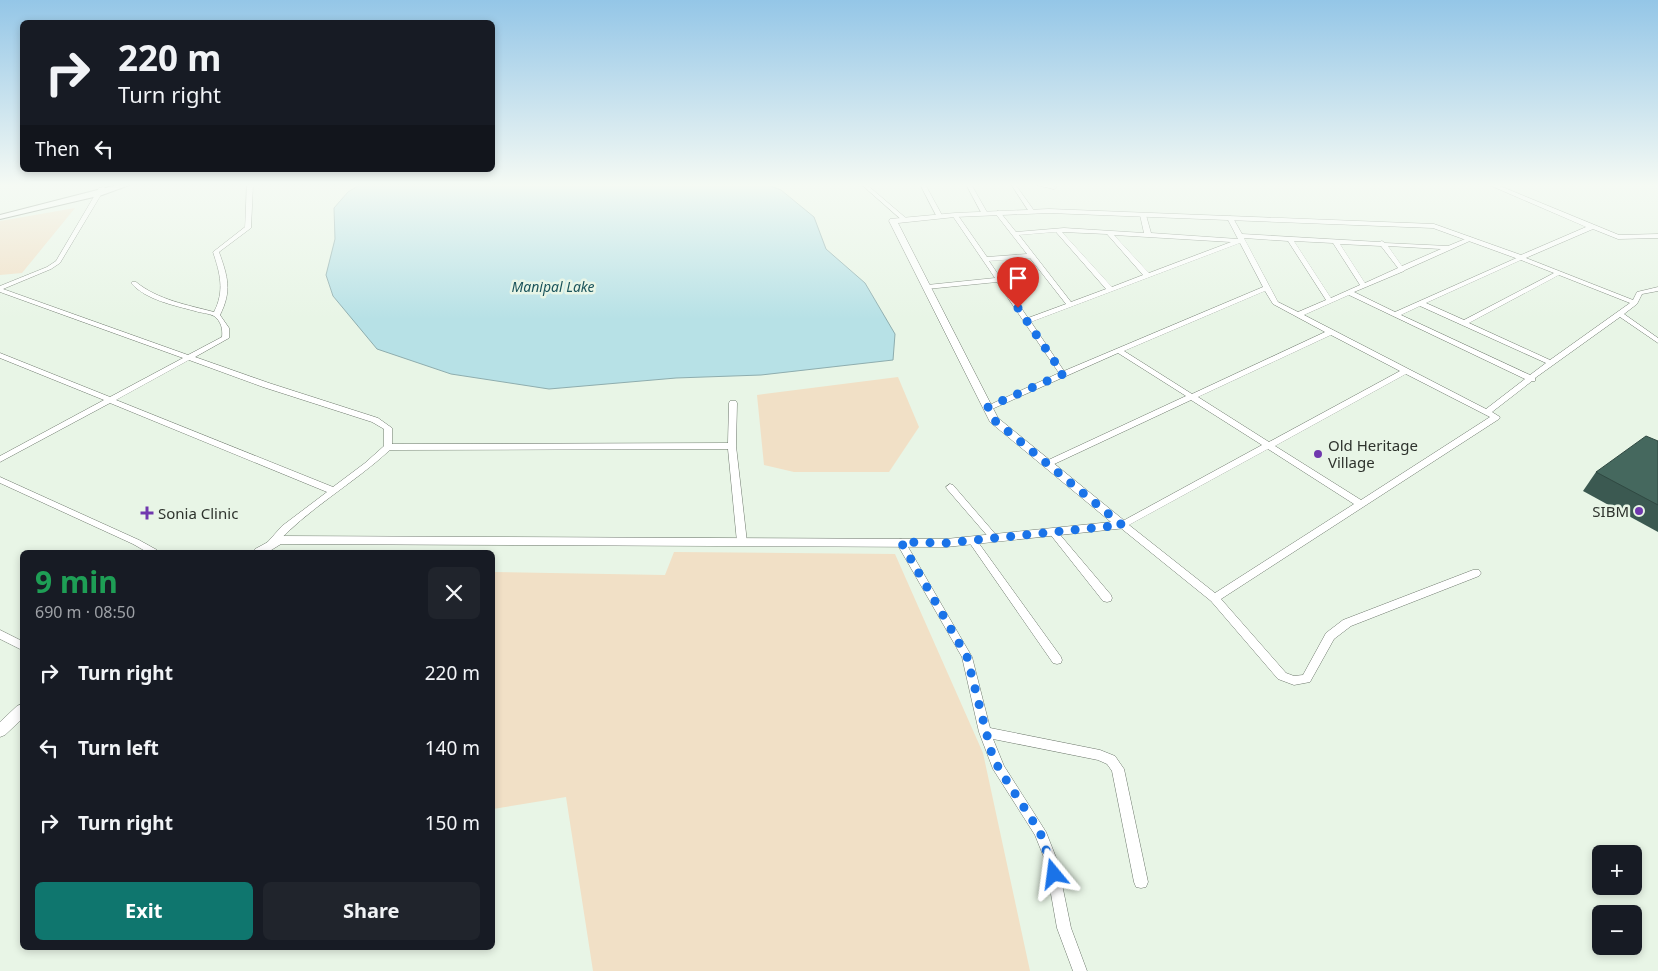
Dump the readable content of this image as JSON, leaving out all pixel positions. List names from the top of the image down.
{
  "water": ["Manipal Lake"],
  "places": {
    "other": ["Old Heritage Village", "SIBM"],
    "health": ["Sonia Clinic"]
  },
  "page": {
    "turn": ["220 m", "Turn right"],
    "then": "Then",
    "heading": ["9 min", "690 m · 08:50"],
    "list": [
      {
        "name": "Turn right",
        "value": "220 m"
      },
      {
        "name": "Turn left",
        "value": "140 m"
      },
      {
        "name": "Turn right",
        "value": "150 m"
      }
    ],
    "map_buttons": ["+", "−"],
    "buttons": ["Exit", "Share"]
  }
}
